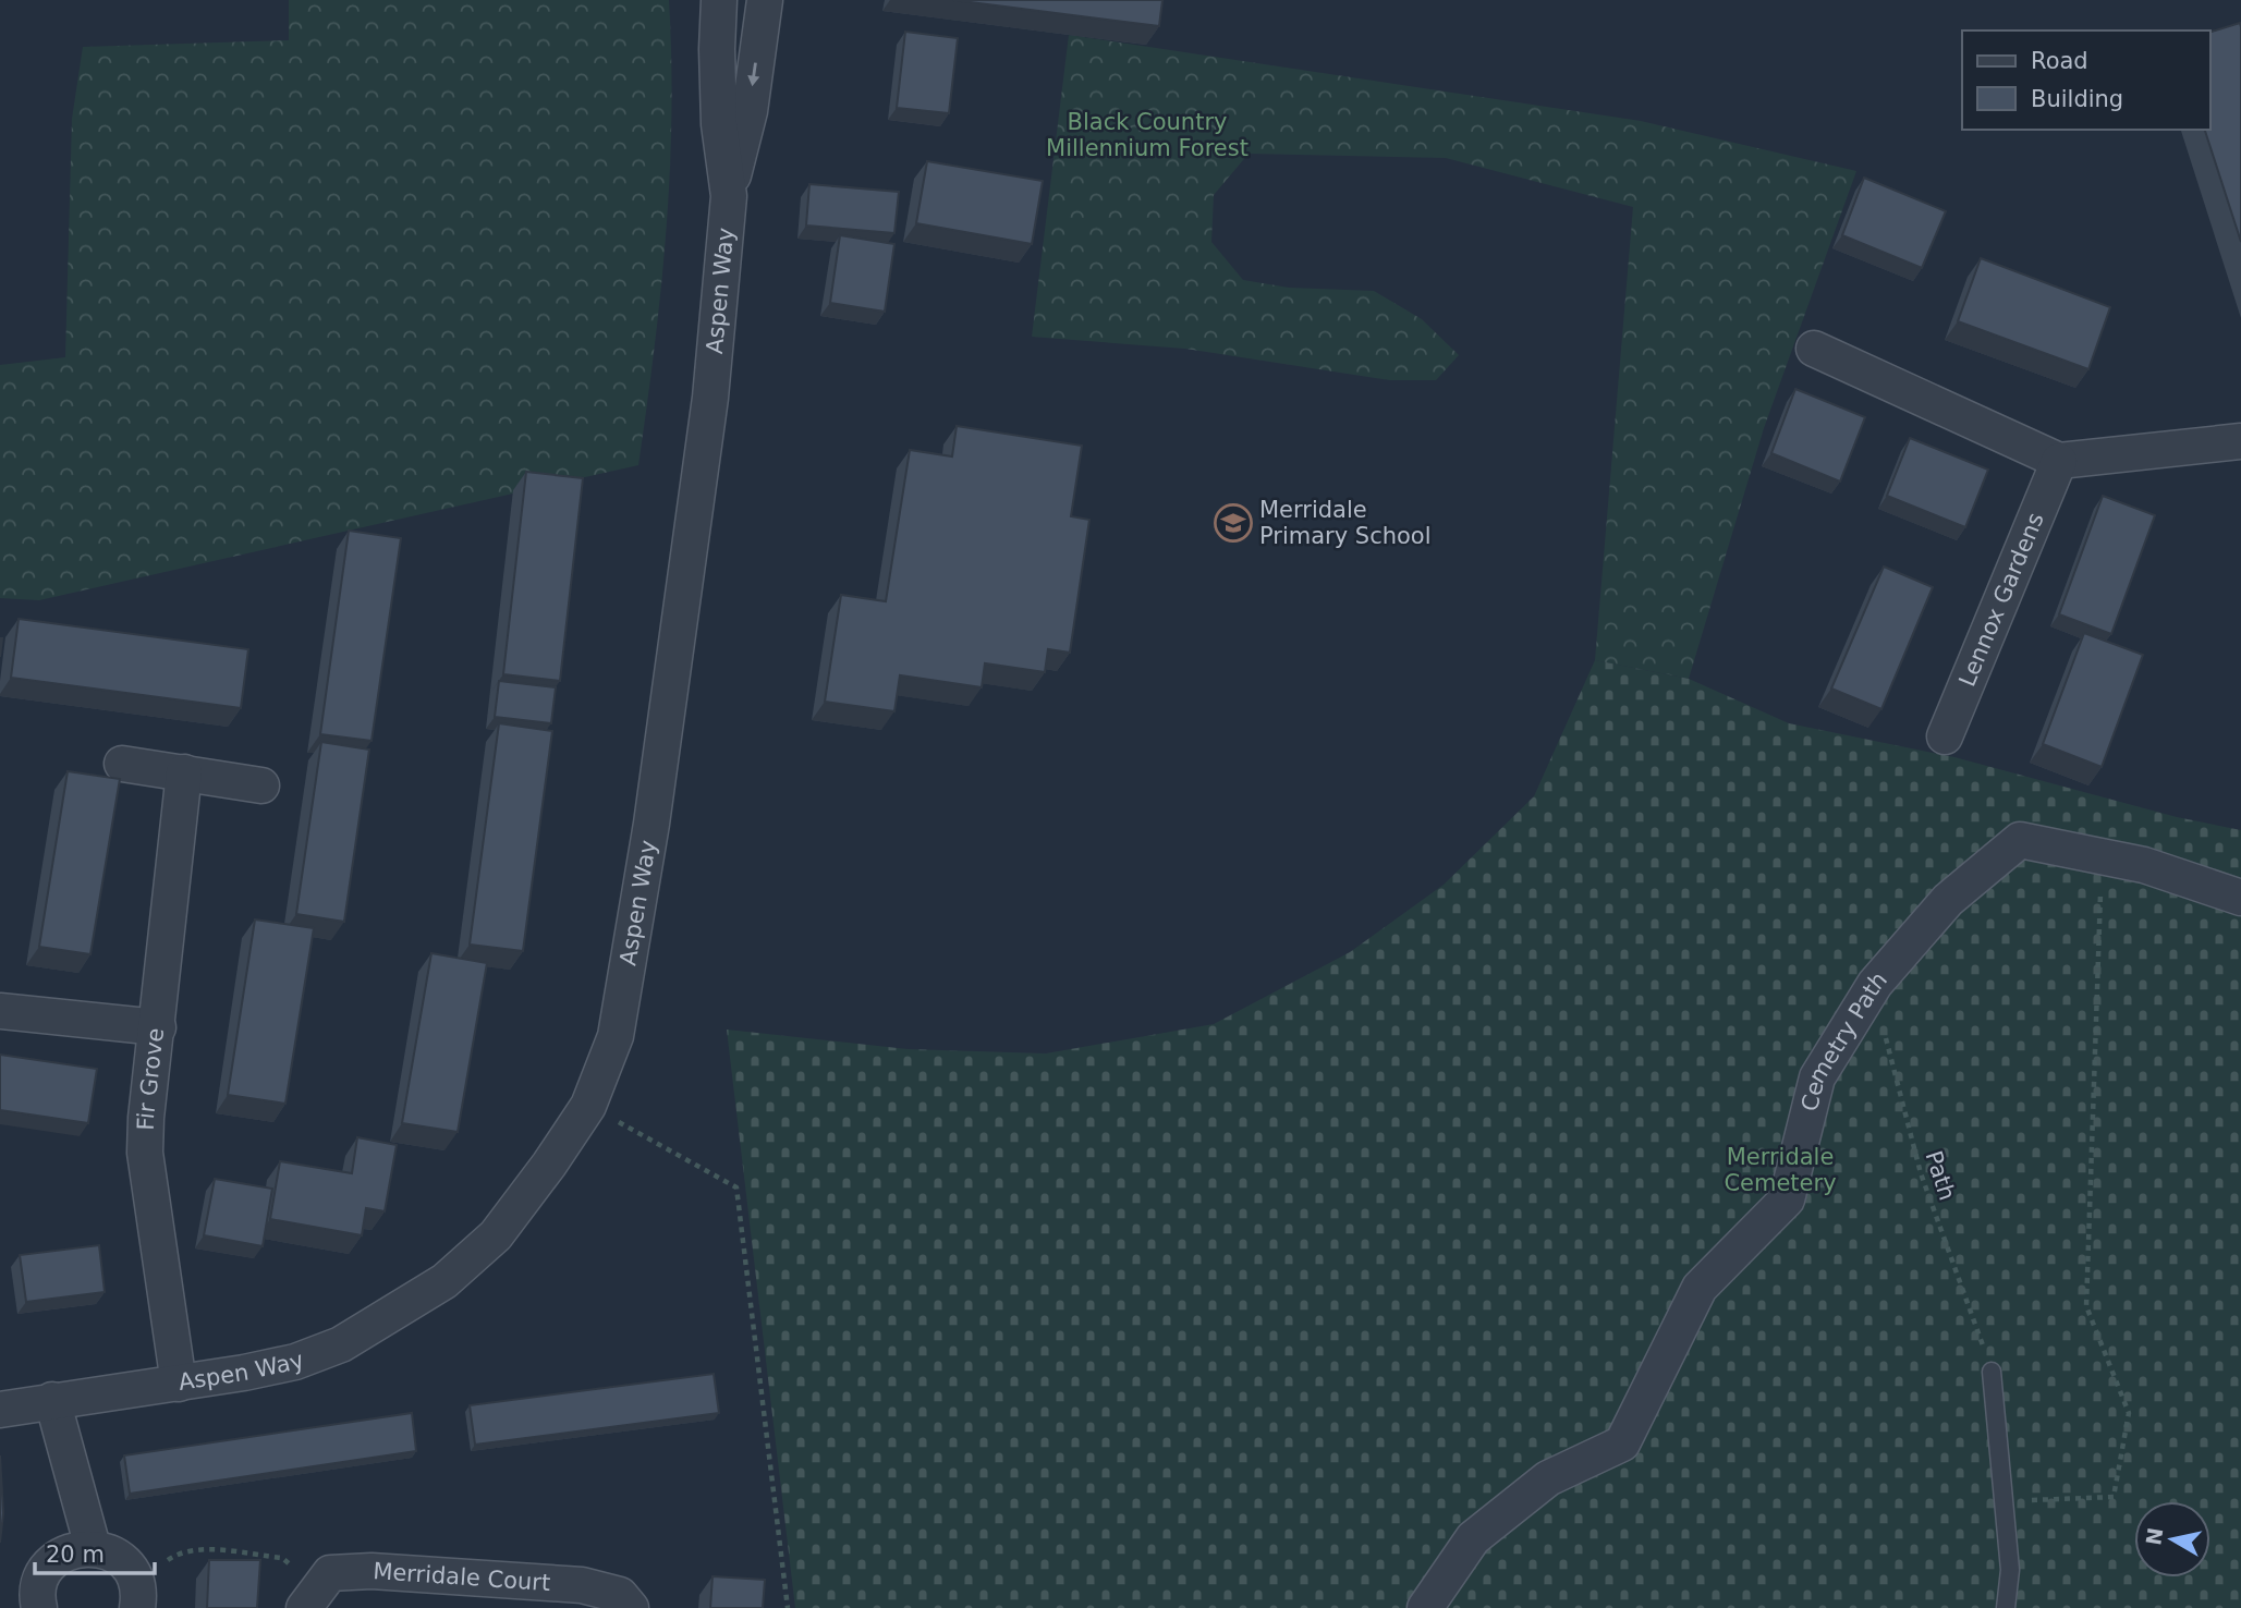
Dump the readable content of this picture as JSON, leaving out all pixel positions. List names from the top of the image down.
{
  "streets": {
    "street": [
      "Aspen Way",
      "Lennox Gardens",
      "Cemetry Path",
      "Fir Grove",
      "Merridale Court"
    ],
    "path": ["Path"]
  },
  "crossings": [
    ["Aspen Way", "Fir Grove"],
    ["Cemetry Path", "Path"]
  ],
  "parks": ["Black Country Millennium Forest", "Merridale Cemetery"],
  "places": {
    "school or university": ["Merridale Primary School"]
  },
  "legend": ["Road", "Building"],
  "scale_bar": "20 m",
  "north": "left"
}
